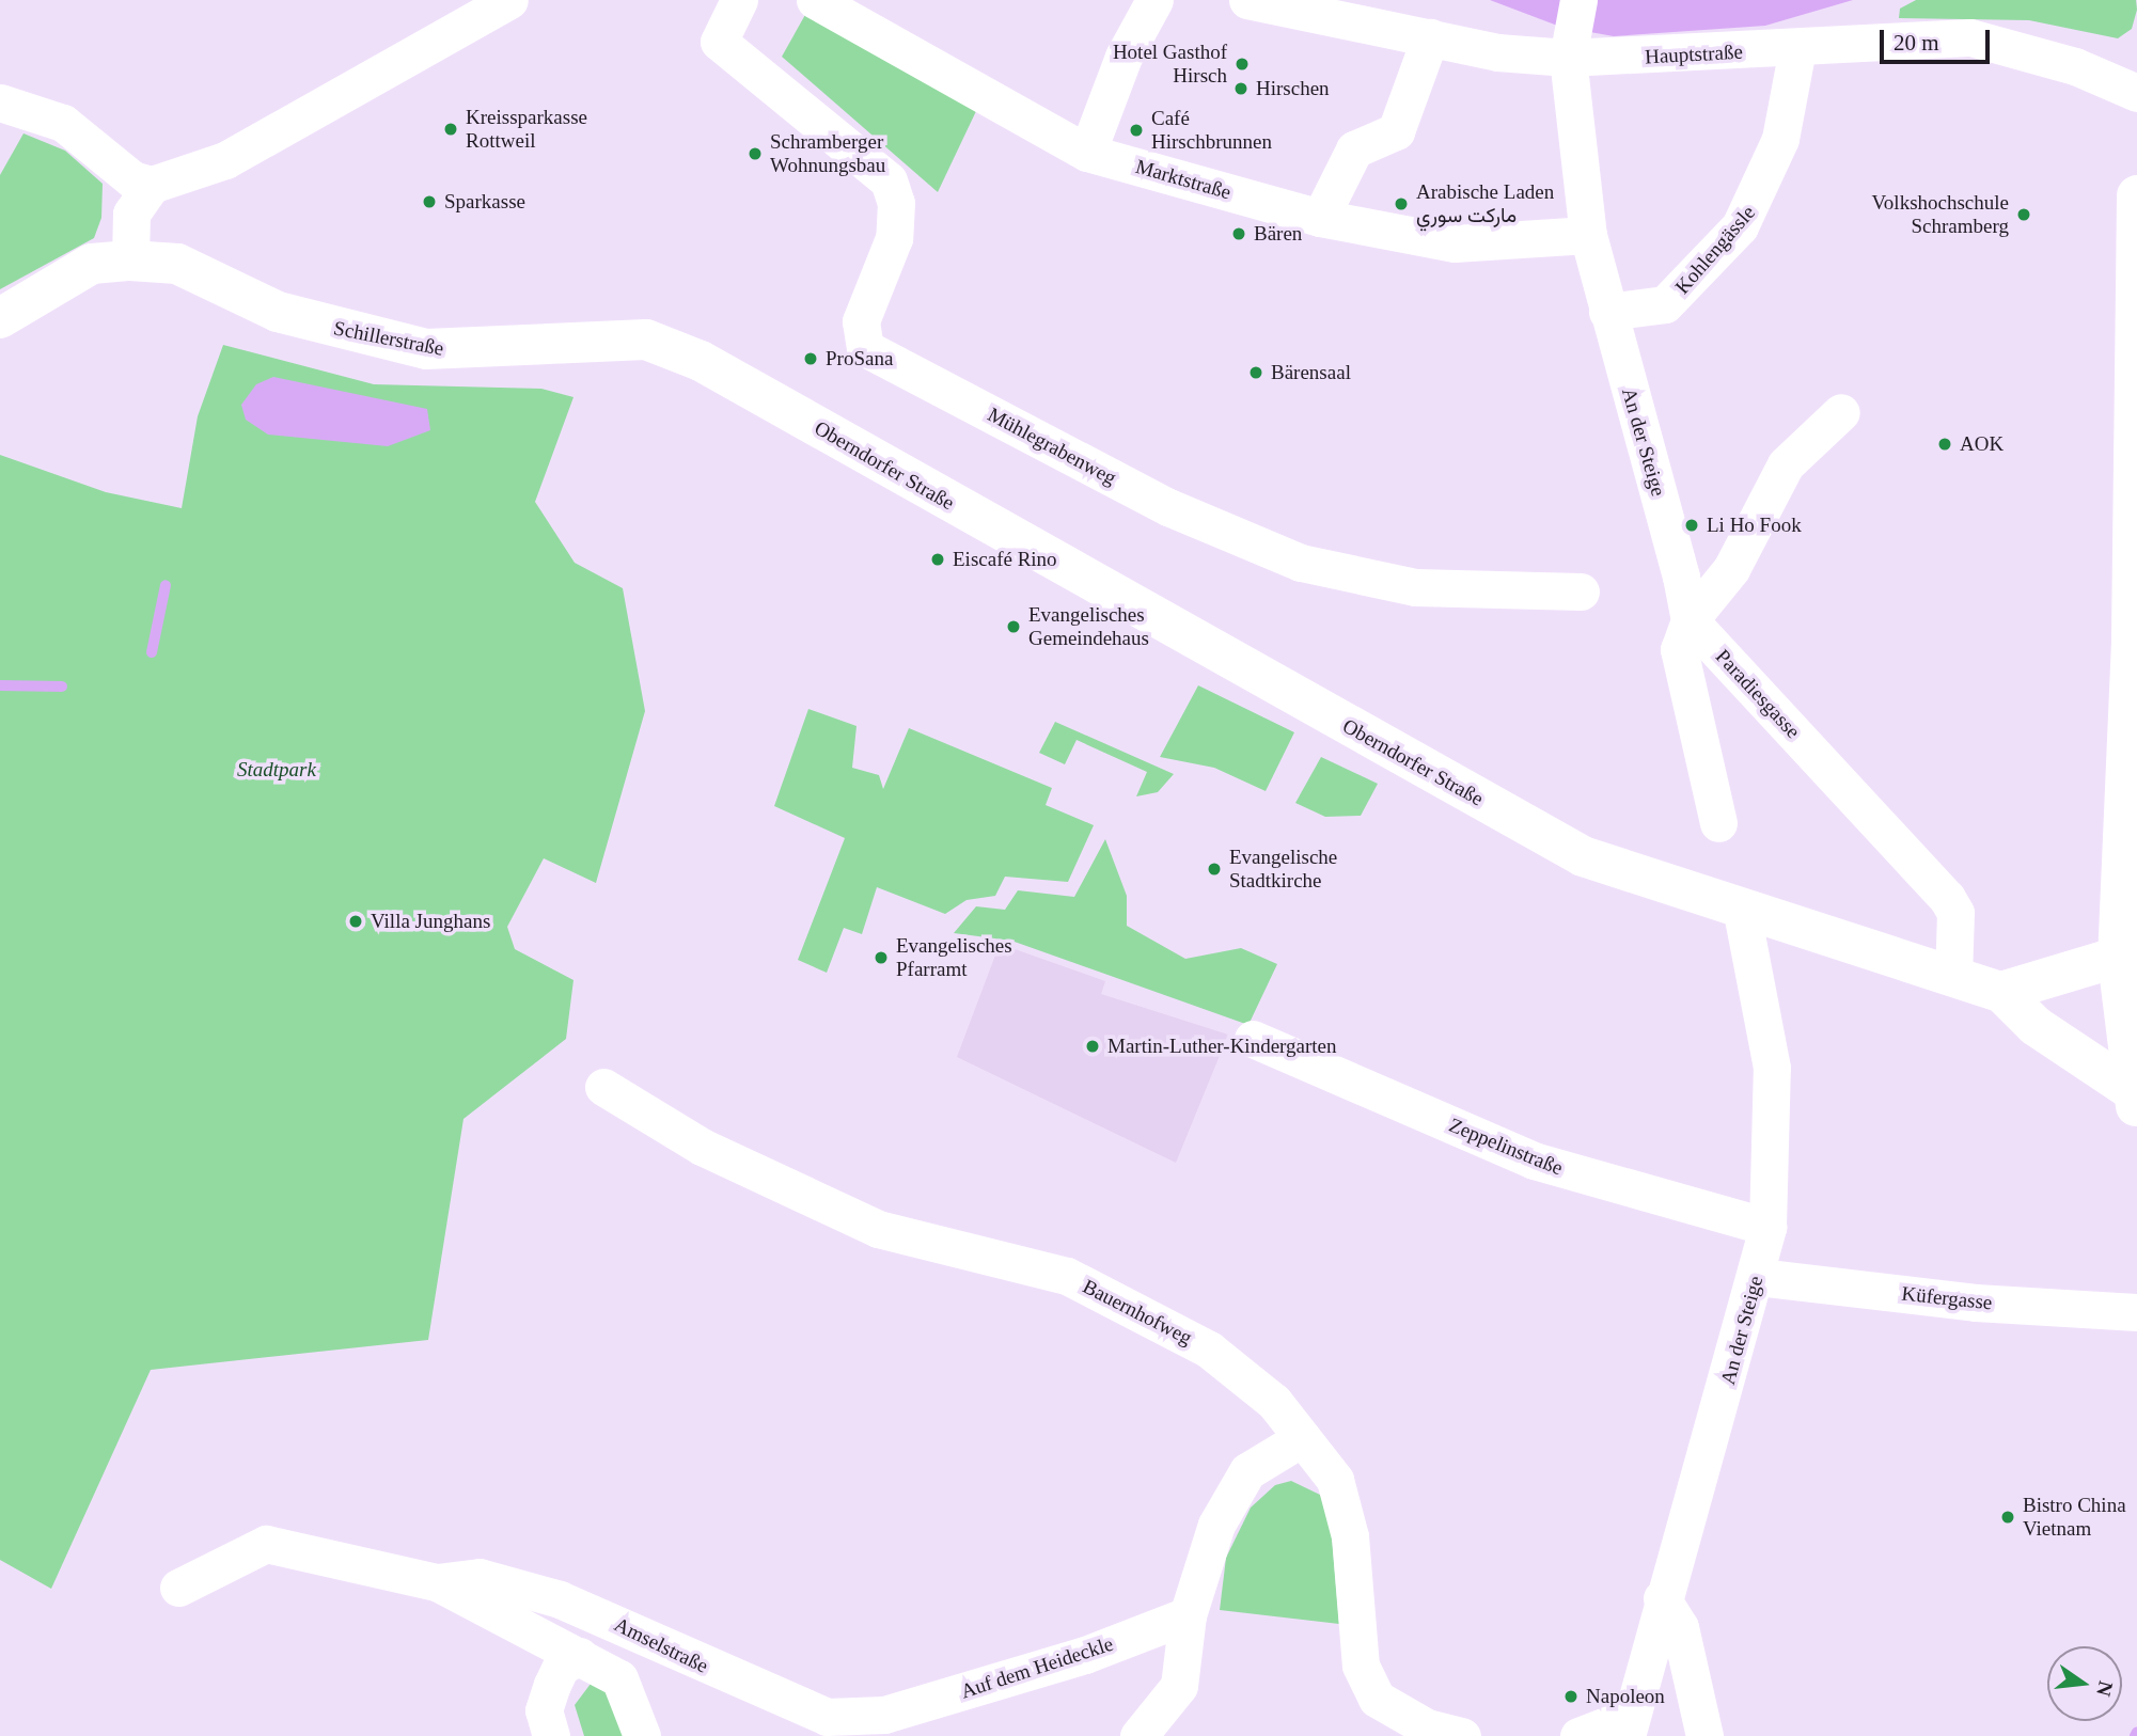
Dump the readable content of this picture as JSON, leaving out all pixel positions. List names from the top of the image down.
{
  "streets": {
    "main road": ["Schillerstraße", "Oberndorfer Straße"],
    "street": [
      "Hauptstraße",
      "Marktstraße",
      "Kohlengässle",
      "An der Steige",
      "Mühlegrabenweg",
      "Paradiesgasse",
      "Zeppelinstraße",
      "Küfergasse",
      "Bauernhofweg",
      "Amselstraße",
      "Auf dem Heideckle"
    ]
  },
  "crossings": [
    ["Hauptstraße", "Kohlengässle"],
    ["Hauptstraße", "An der Steige"],
    ["Marktstraße", "An der Steige"],
    ["Kohlengässle", "An der Steige"],
    ["Schillerstraße", "Oberndorfer Straße"],
    ["An der Steige", "Oberndorfer Straße"],
    ["An der Steige", "Paradiesgasse"],
    ["An der Steige", "Zeppelinstraße"],
    ["An der Steige", "Küfergasse"],
    ["Oberndorfer Straße", "Paradiesgasse"],
    ["Amselstraße", "Auf dem Heideckle"]
  ],
  "parks": ["Stadtpark"],
  "places": [
    "Hotel Gasthof Hirsch",
    "Hirschen",
    "Kreissparkasse Rottweil",
    "Café Hirschbrunnen",
    "Schramberger Wohnungsbau",
    "Sparkasse",
    "Arabische Laden ماركت سوري",
    "Volkshochschule Schramberg",
    "Bären",
    "ProSana",
    "Bärensaal",
    "AOK",
    "Li Ho Fook",
    "Eiscafé Rino",
    "Evangelisches Gemeindehaus",
    "Evangelische Stadtkirche",
    "Villa Junghans",
    "Evangelisches Pfarramt",
    "Martin-Luther-Kindergarten",
    "Bistro China Vietnam",
    "Napoleon"
  ],
  "scale_bar": "20 m",
  "north": "right"
}
